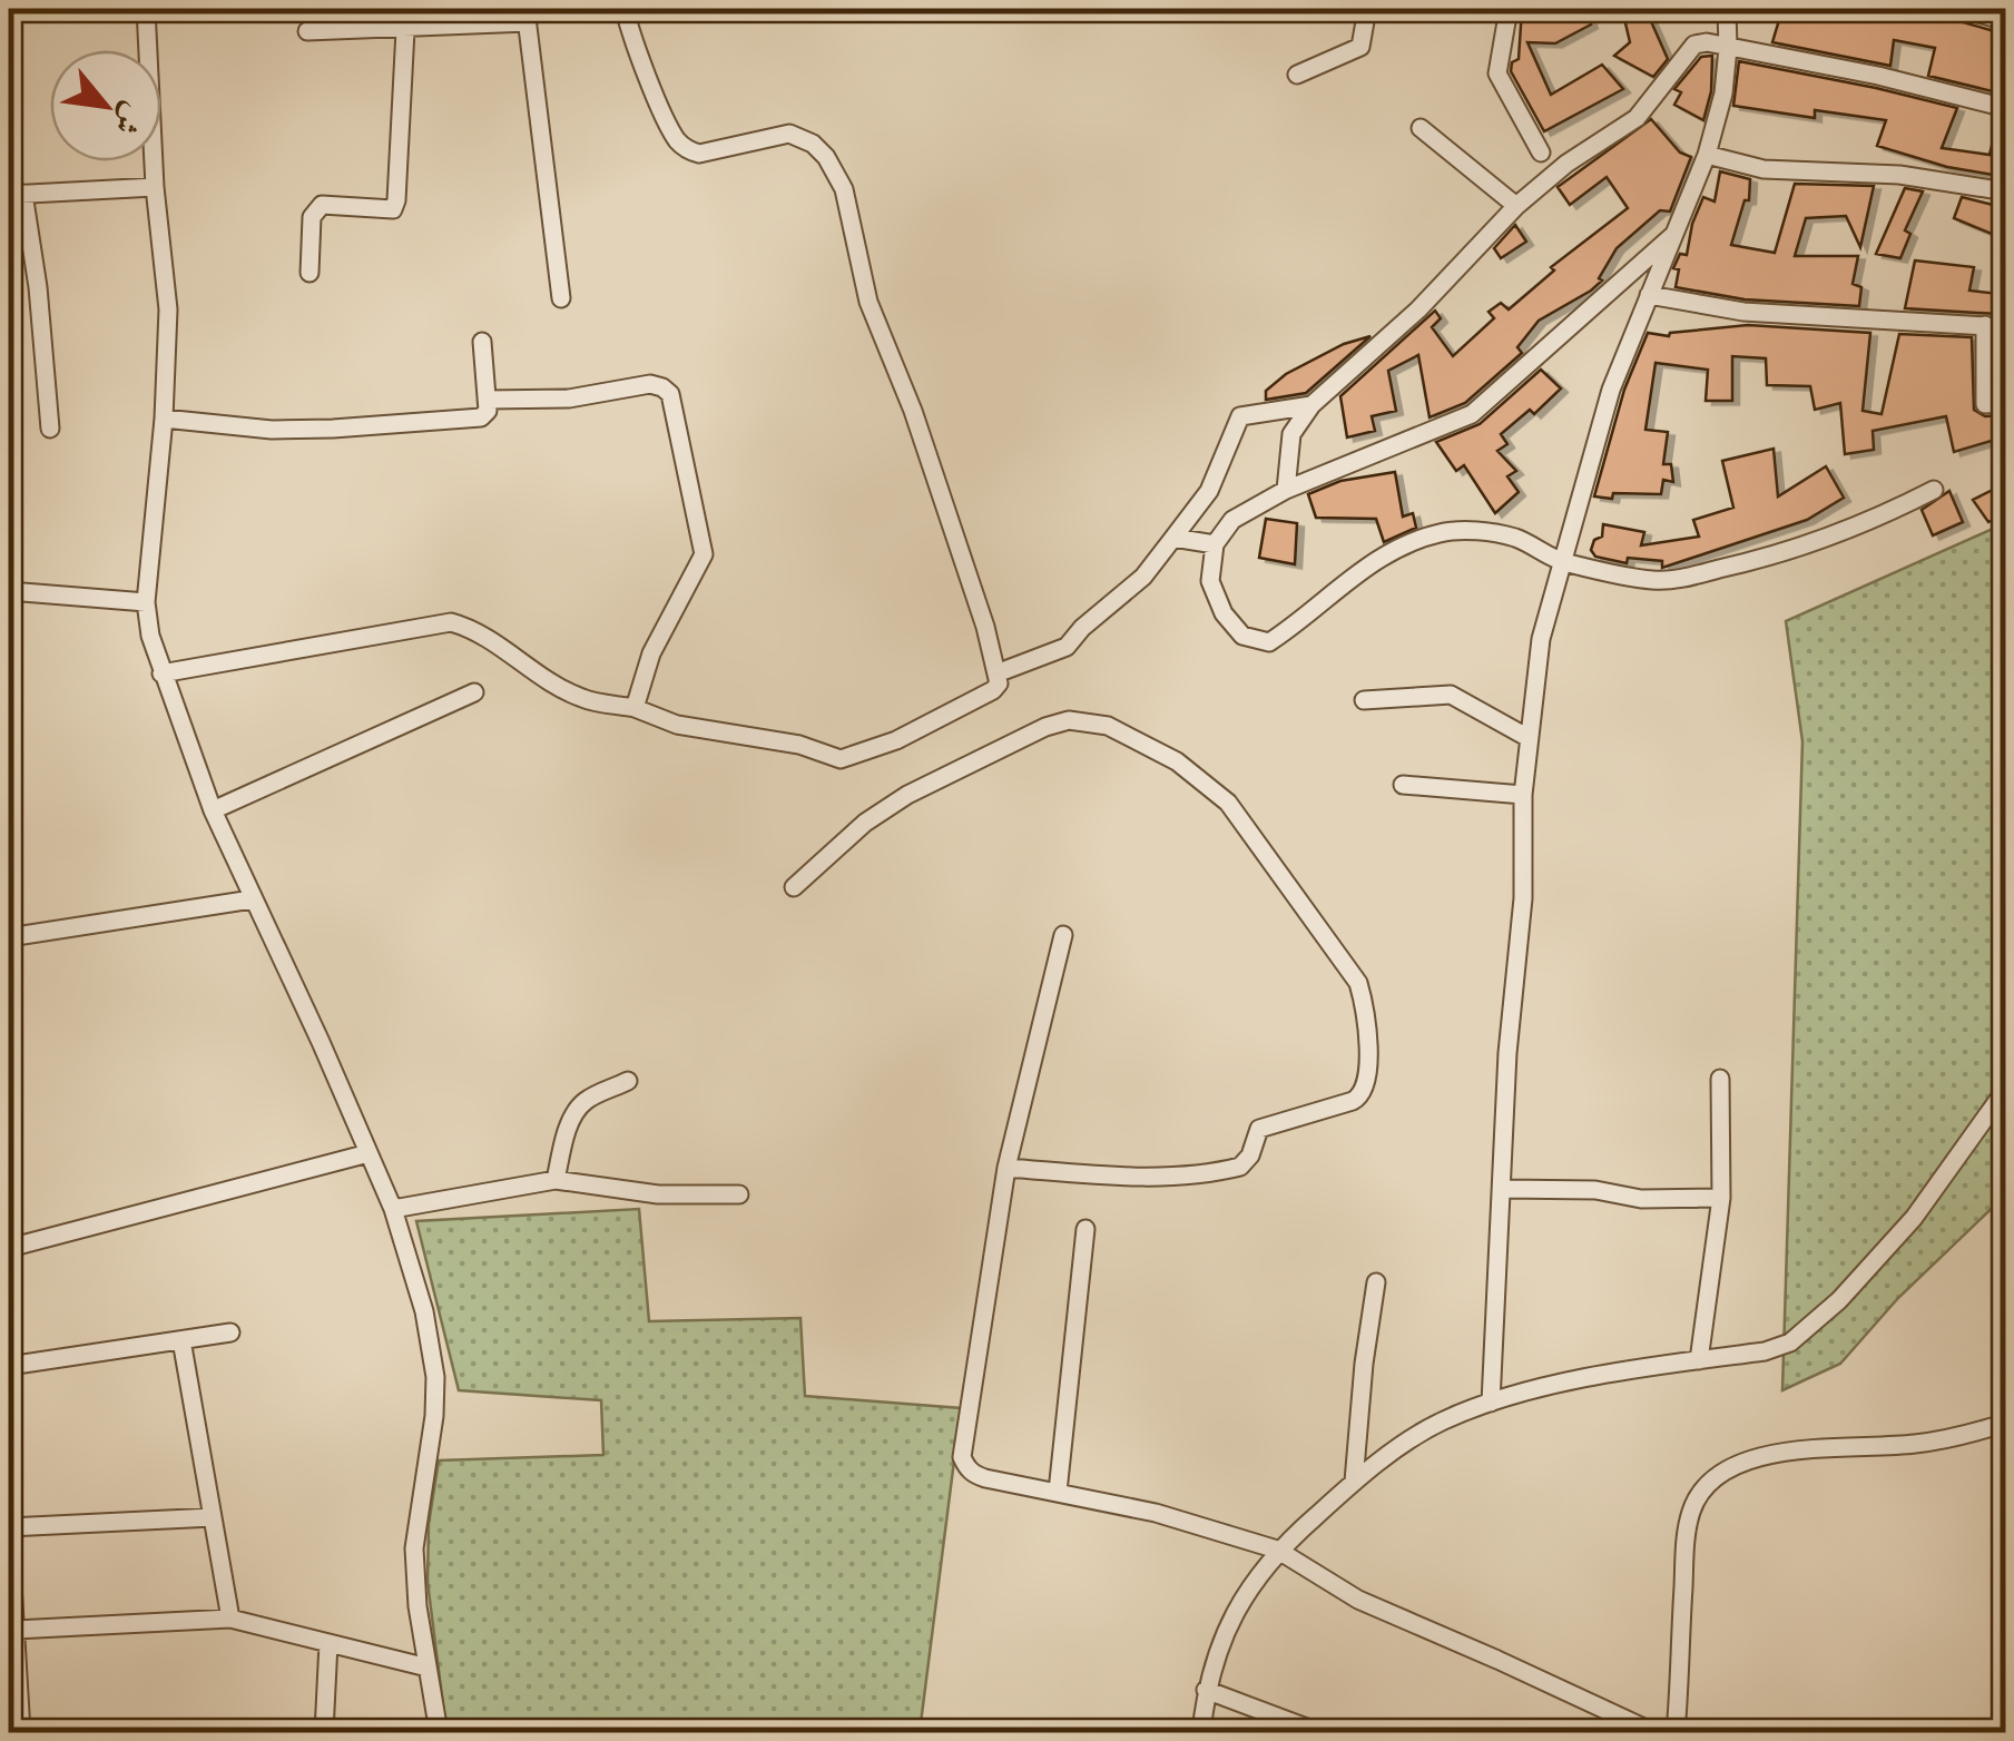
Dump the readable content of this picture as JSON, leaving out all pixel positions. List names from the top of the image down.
{
  "north": "bottom right"
}
